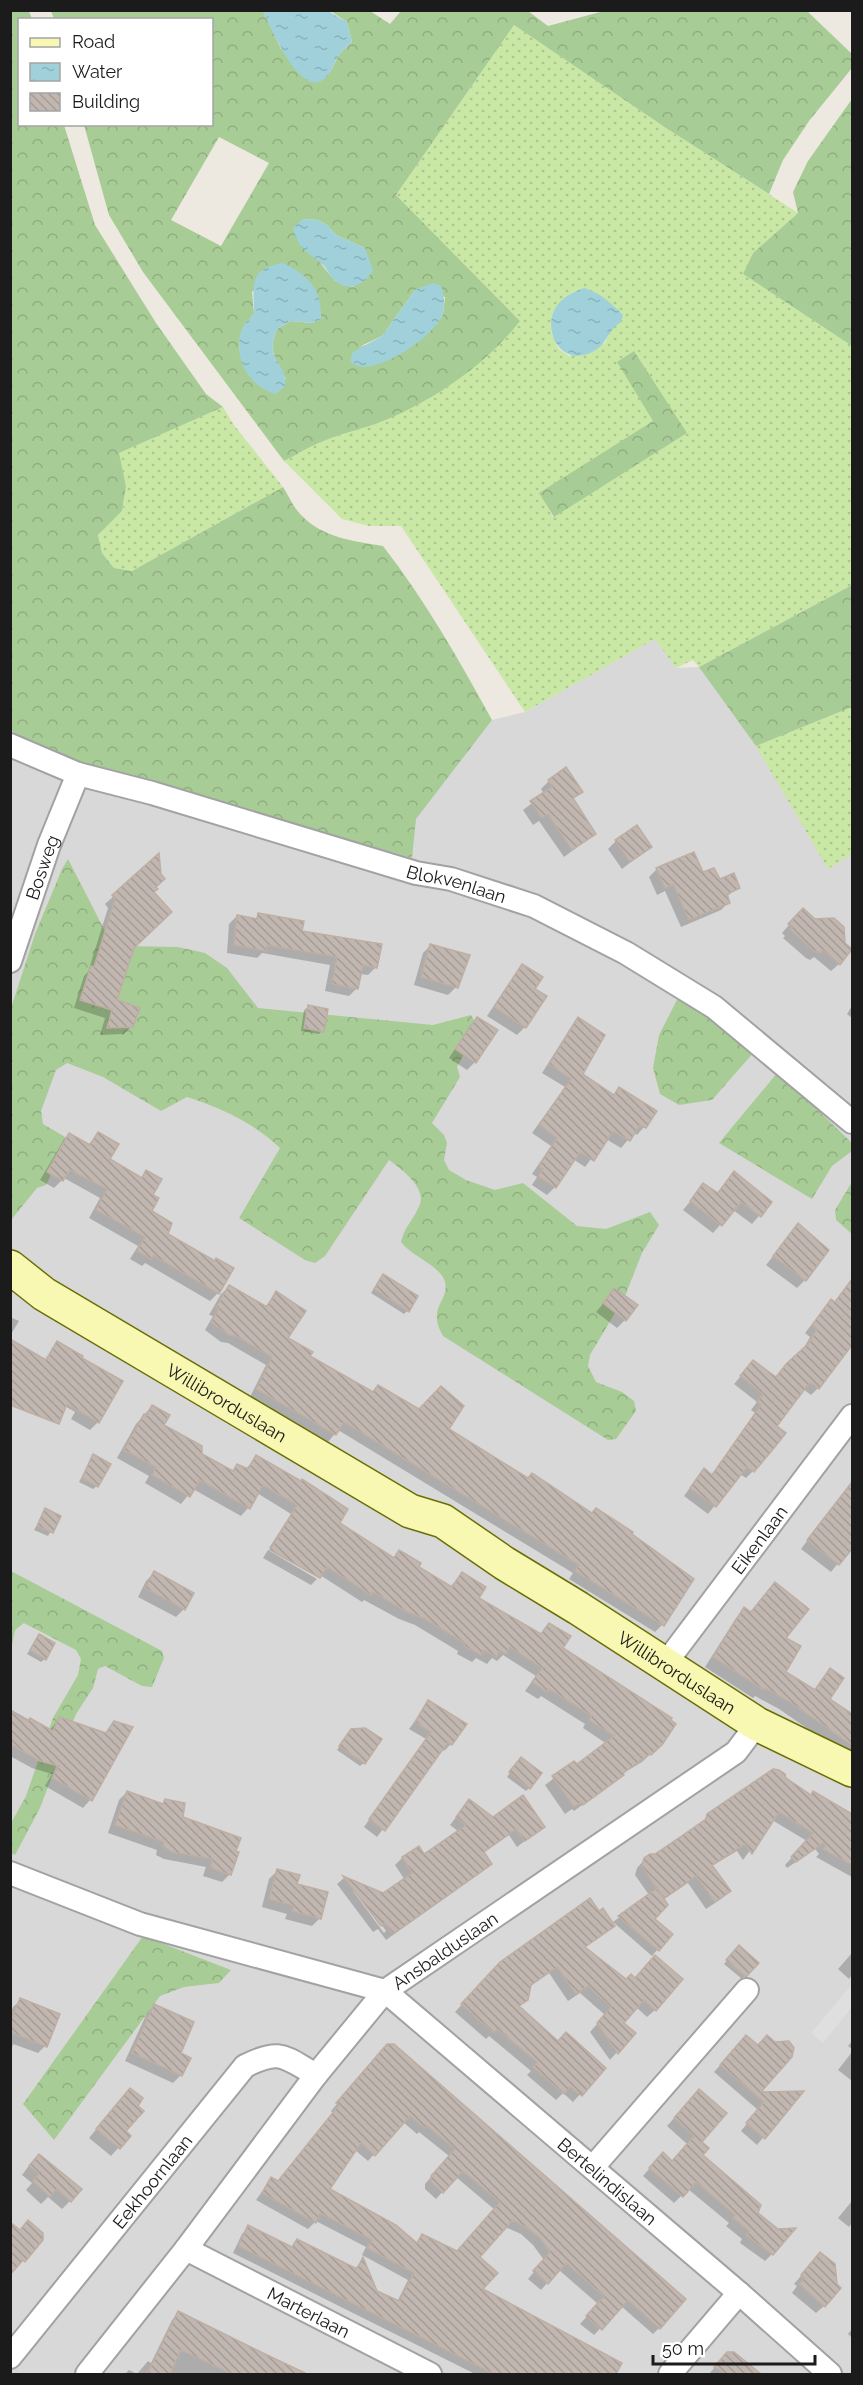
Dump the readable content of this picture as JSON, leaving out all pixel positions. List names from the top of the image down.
{
  "streets": {
    "main road": ["Willibrorduslaan"],
    "street": [
      "Bosweg",
      "Blokvenlaan",
      "Eikenlaan",
      "Ansbalduslaan",
      "Eekhoornlaan",
      "Bertelindislaan",
      "Marterlaan"
    ]
  },
  "crossings": [
    ["Bosweg", "Blokvenlaan"],
    ["Willibrorduslaan", "Eikenlaan"],
    ["Willibrorduslaan", "Ansbalduslaan"],
    ["Ansbalduslaan", "Bertelindislaan"]
  ],
  "legend": ["Road", "Water", "Building"],
  "scale_bar": "50 m"
}
